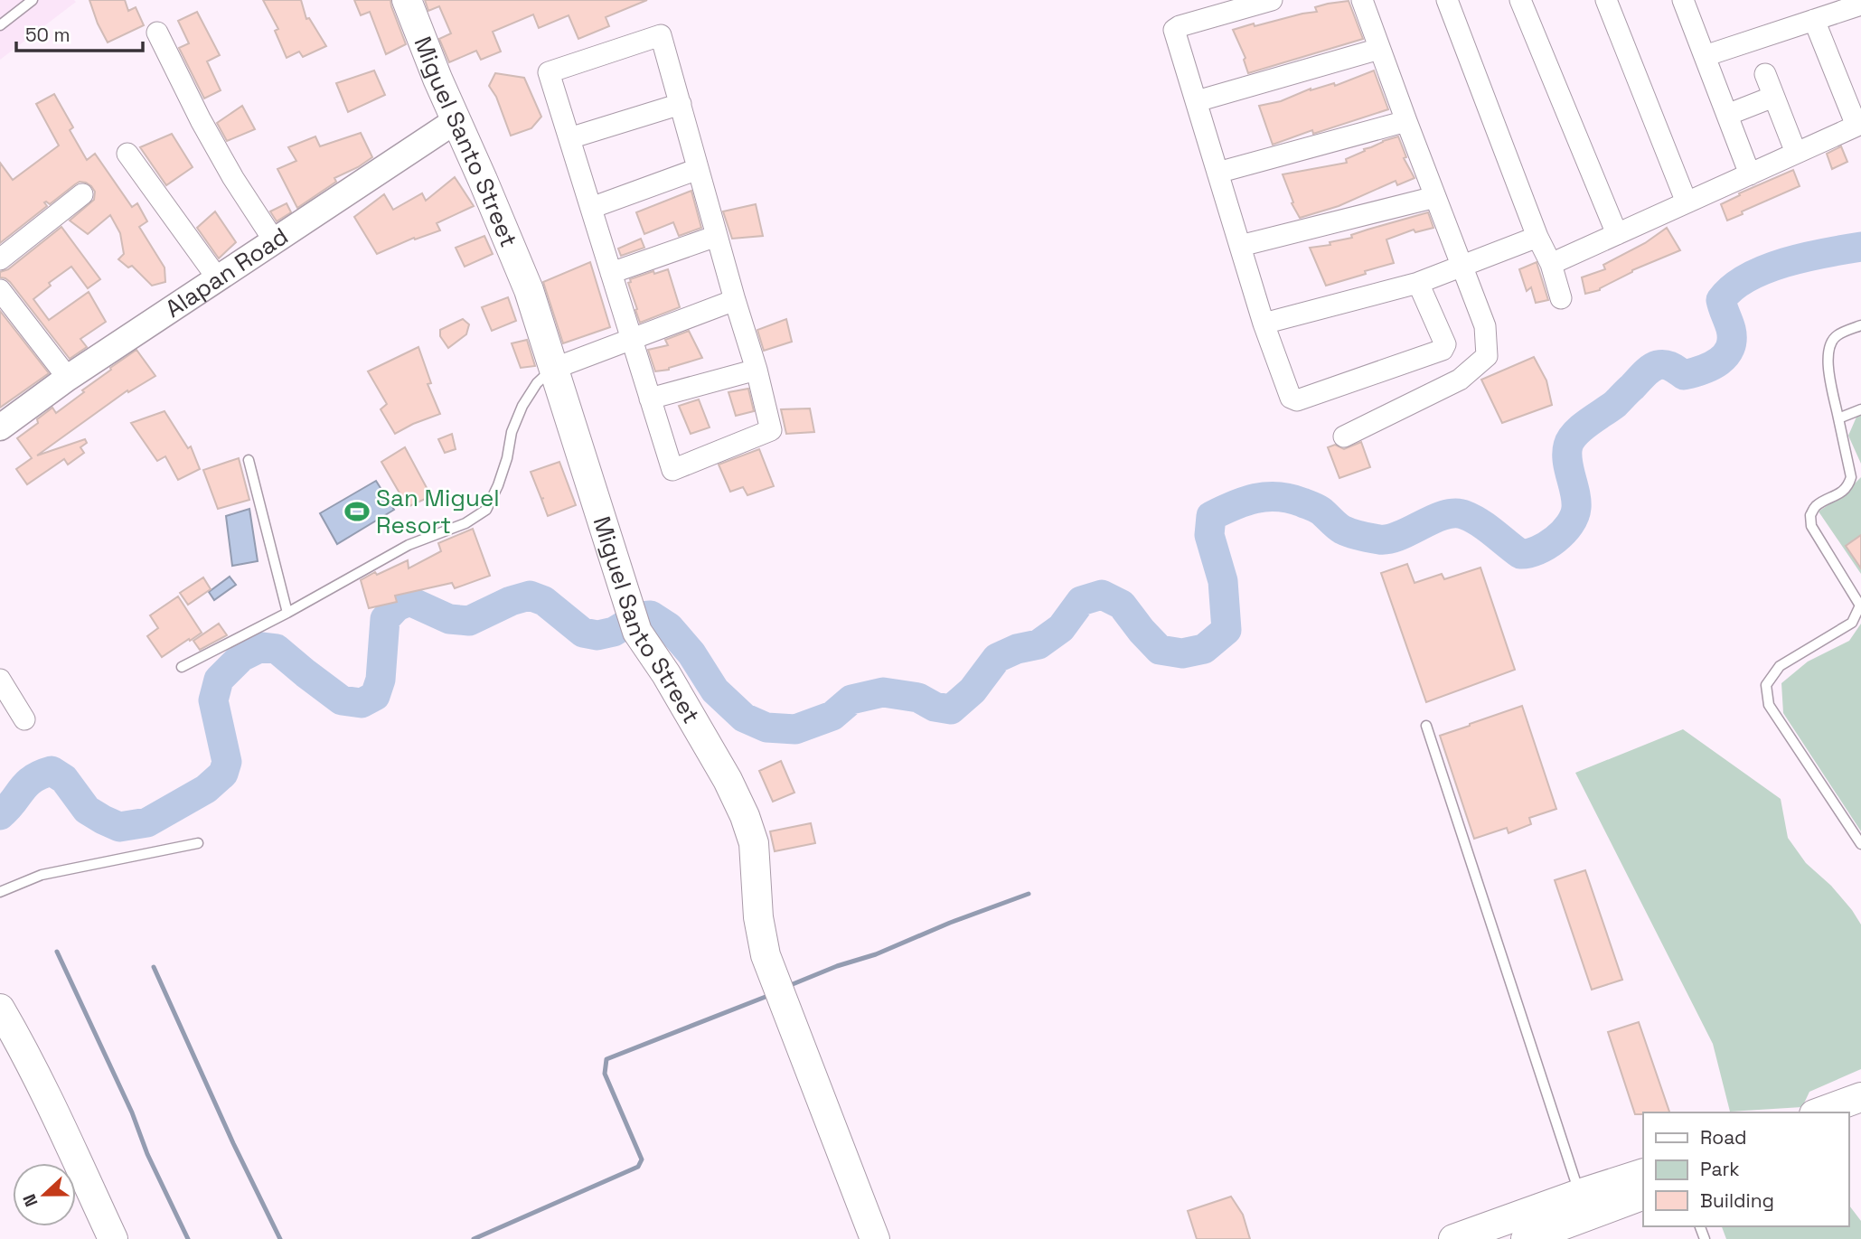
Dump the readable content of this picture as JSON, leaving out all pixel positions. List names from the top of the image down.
{
  "streets": {
    "main road": ["Miguel Santo Street"],
    "street": ["Alapan Road"]
  },
  "crossings": [
    ["Miguel Santo Street", "Alapan Road"]
  ],
  "places": {
    "sports": ["San Miguel Resort"]
  },
  "legend": ["Road", "Park", "Building"],
  "scale_bar": "50 m",
  "north": "left"
}
